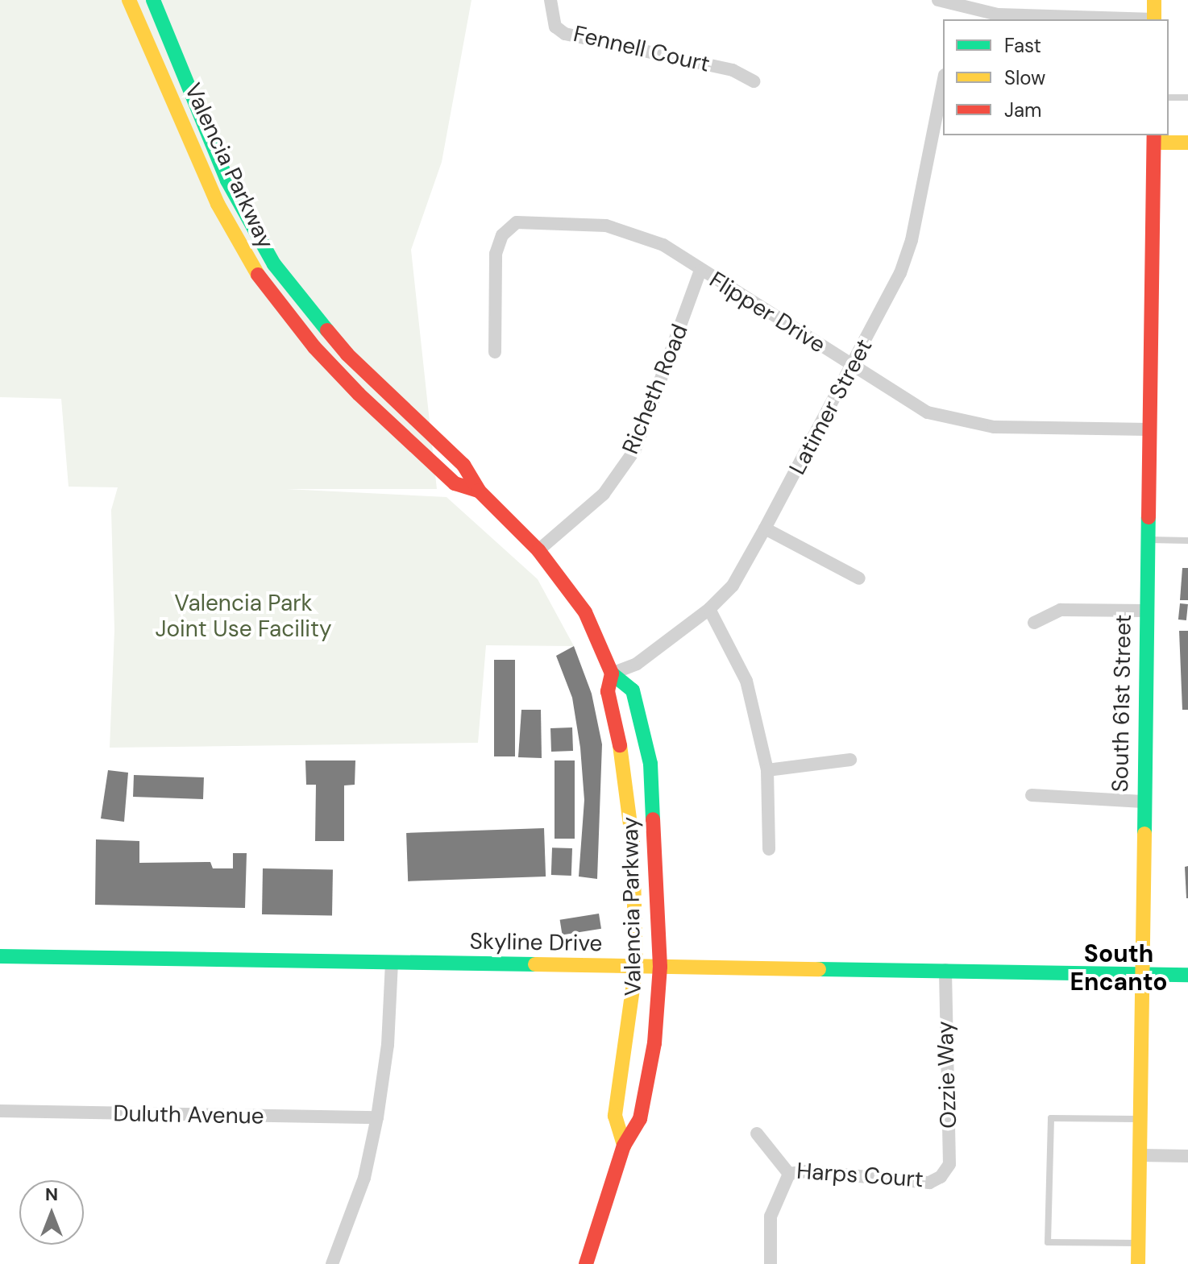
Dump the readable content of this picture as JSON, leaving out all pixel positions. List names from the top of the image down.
{
  "streets": {
    "main road": ["Valencia Parkway", "South 61st Street", "Skyline Drive"],
    "street": [
      "Fennell Court",
      "Flipper Drive",
      "Richeth Road",
      "Latimer Street",
      "Ozzie Way",
      "Duluth Avenue",
      "Harps Court"
    ]
  },
  "crossings": [
    ["Valencia Parkway", "Richeth Road"],
    ["Valencia Parkway", "Latimer Street"],
    ["Valencia Parkway", "Skyline Drive"],
    ["Flipper Drive", "Richeth Road"],
    ["Flipper Drive", "Latimer Street"],
    ["Flipper Drive", "South 61st Street"],
    ["South 61st Street", "Skyline Drive"],
    ["Skyline Drive", "Ozzie Way"],
    ["Ozzie Way", "Harps Court"]
  ],
  "districts": ["South Encanto"],
  "parks": ["Valencia Park Joint Use Facility"],
  "legend": ["Fast", "Slow", "Jam"],
  "north": "top"
}
